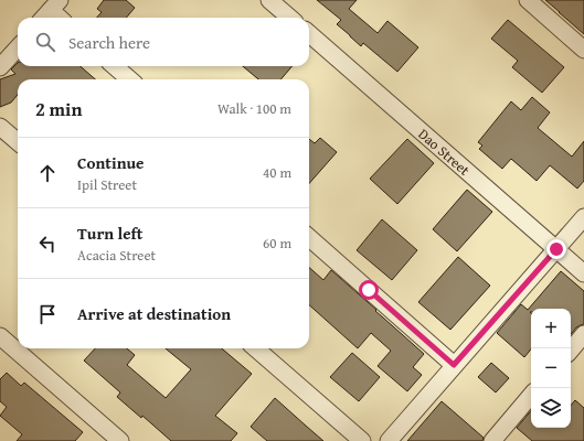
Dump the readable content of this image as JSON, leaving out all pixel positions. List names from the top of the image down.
{
  "streets": {
    "street": ["Dao Street"]
  },
  "page": {
    "search": "Search here",
    "heading": ["2 min", "Walk · 100 m"],
    "list": [
      ["Continue", "Ipil Street", "40 m"],
      ["Turn left", "Acacia Street", "60 m"],
      "Arrive at destination"
    ],
    "map_buttons": ["+", "−"]
  }
}
